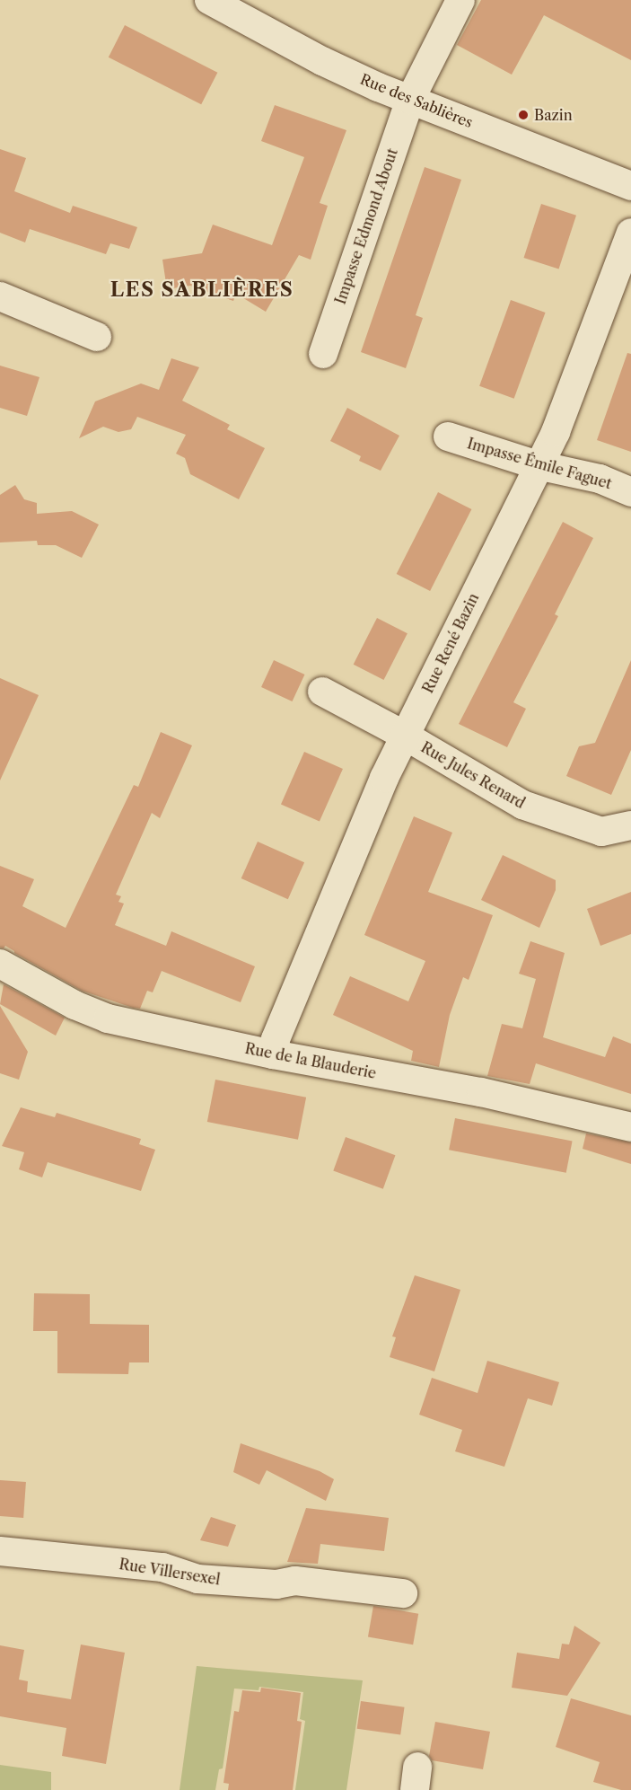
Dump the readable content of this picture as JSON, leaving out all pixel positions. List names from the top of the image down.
{
  "streets": {
    "street": [
      "Rue des Sablières",
      "Impasse Edmond About",
      "Impasse Émile Faguet",
      "Rue René Bazin",
      "Rue Jules Renard",
      "Rue de la Blauderie",
      "Rue Villersexel"
    ]
  },
  "crossings": [
    ["Rue des Sablières", "Impasse Edmond About"],
    ["Impasse Émile Faguet", "Rue René Bazin"],
    ["Rue René Bazin", "Rue Jules Renard"],
    ["Rue René Bazin", "Rue de la Blauderie"]
  ],
  "districts": ["LES SABLIÈRES"],
  "places": ["Bazin"]
}
